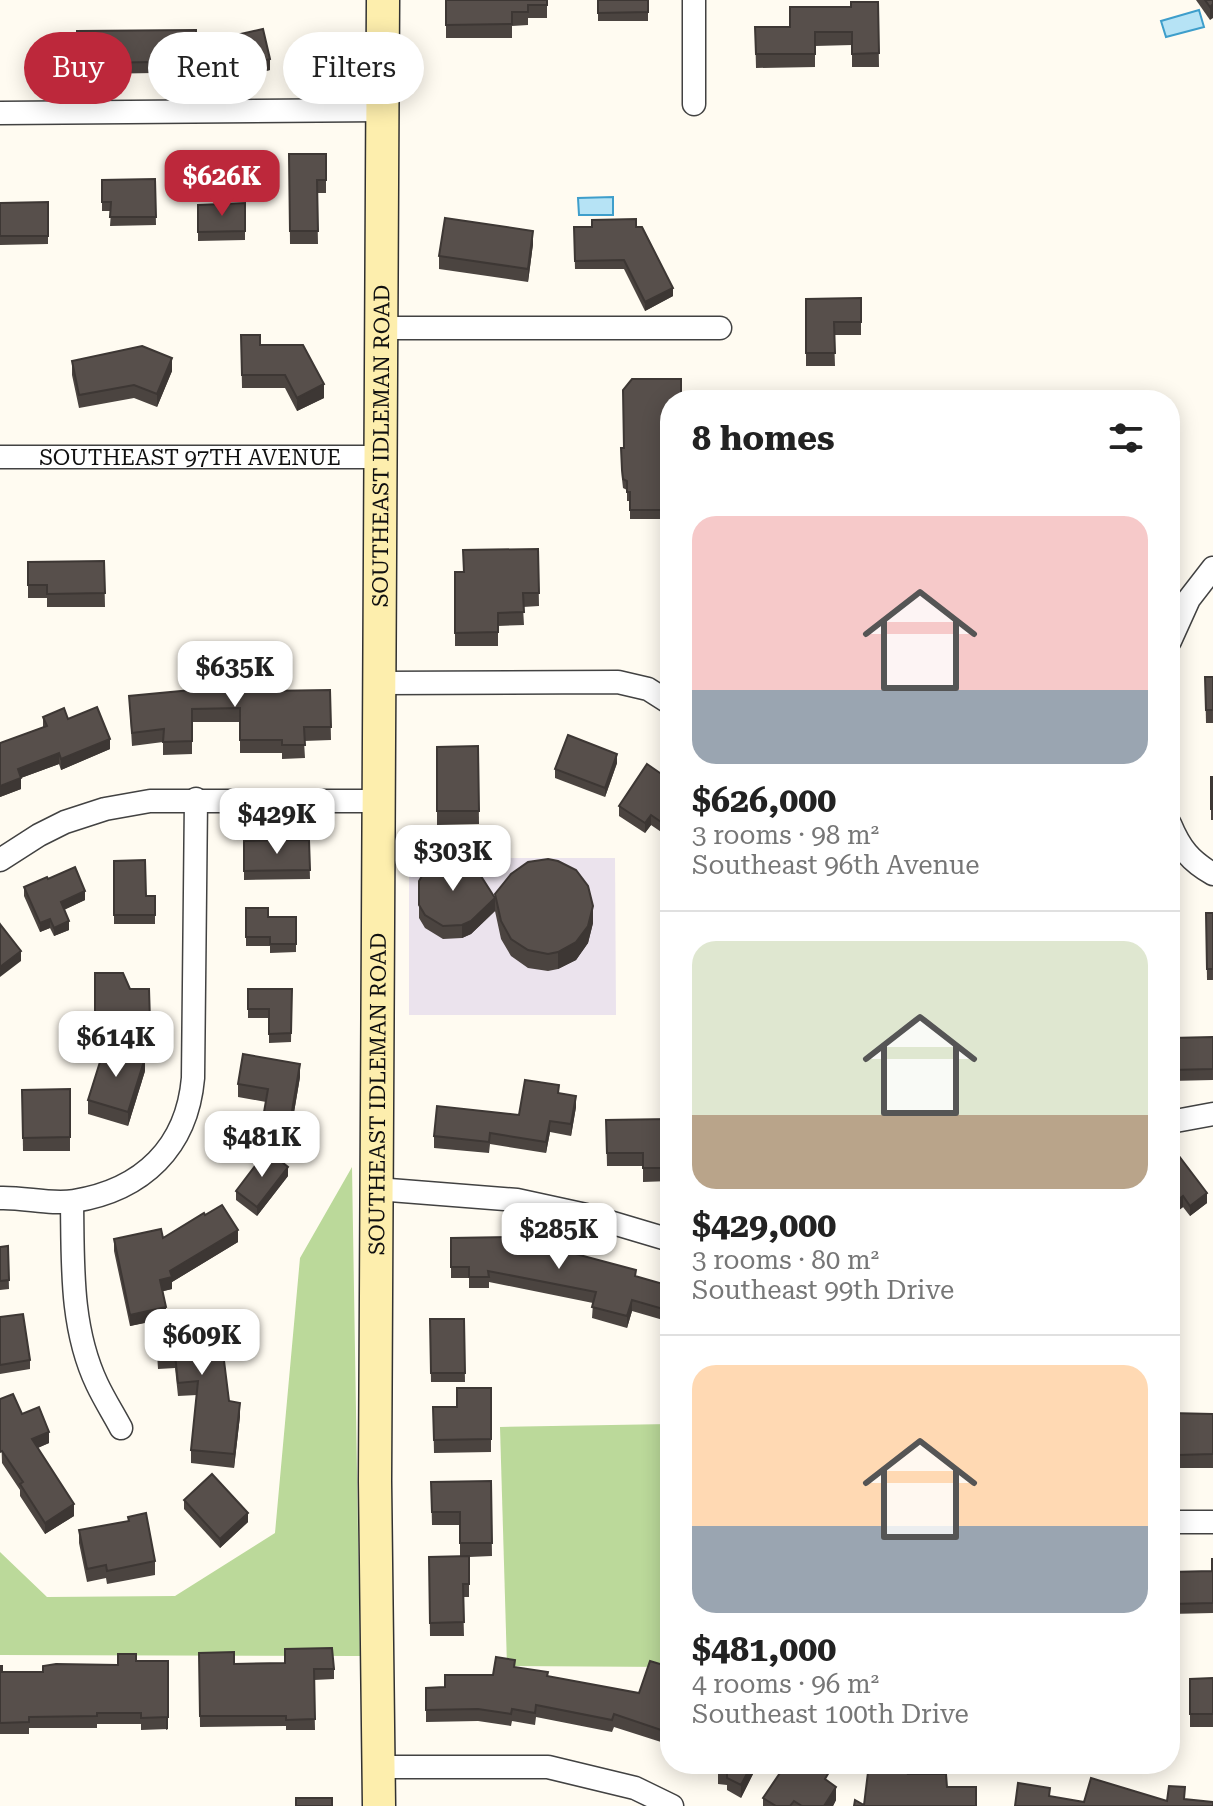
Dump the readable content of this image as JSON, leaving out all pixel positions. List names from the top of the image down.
{
  "streets": {
    "main road": ["SOUTHEAST IDLEMAN ROAD"],
    "street": ["SOUTHEAST 97TH AVENUE"]
  },
  "crossings": [
    ["SOUTHEAST IDLEMAN ROAD", "SOUTHEAST 97TH AVENUE"]
  ],
  "page": {
    "chip": ["Buy", "Rent", "Filters"],
    "price": [
      "$626K",
      "$635K",
      "$429K",
      "$303K",
      "$614K",
      "$481K",
      "$285K",
      "$609K"
    ],
    "heading": "8 homes",
    "list": [
      {
        "name": "$626,000",
        "note": "3 rooms · 98 m² · Southeast 96th Avenue"
      },
      {
        "name": "$429,000",
        "note": "3 rooms · 80 m² · Southeast 99th Drive"
      },
      {
        "name": "$481,000",
        "note": "4 rooms · 96 m² · Southeast 100th Drive"
      }
    ]
  }
}
